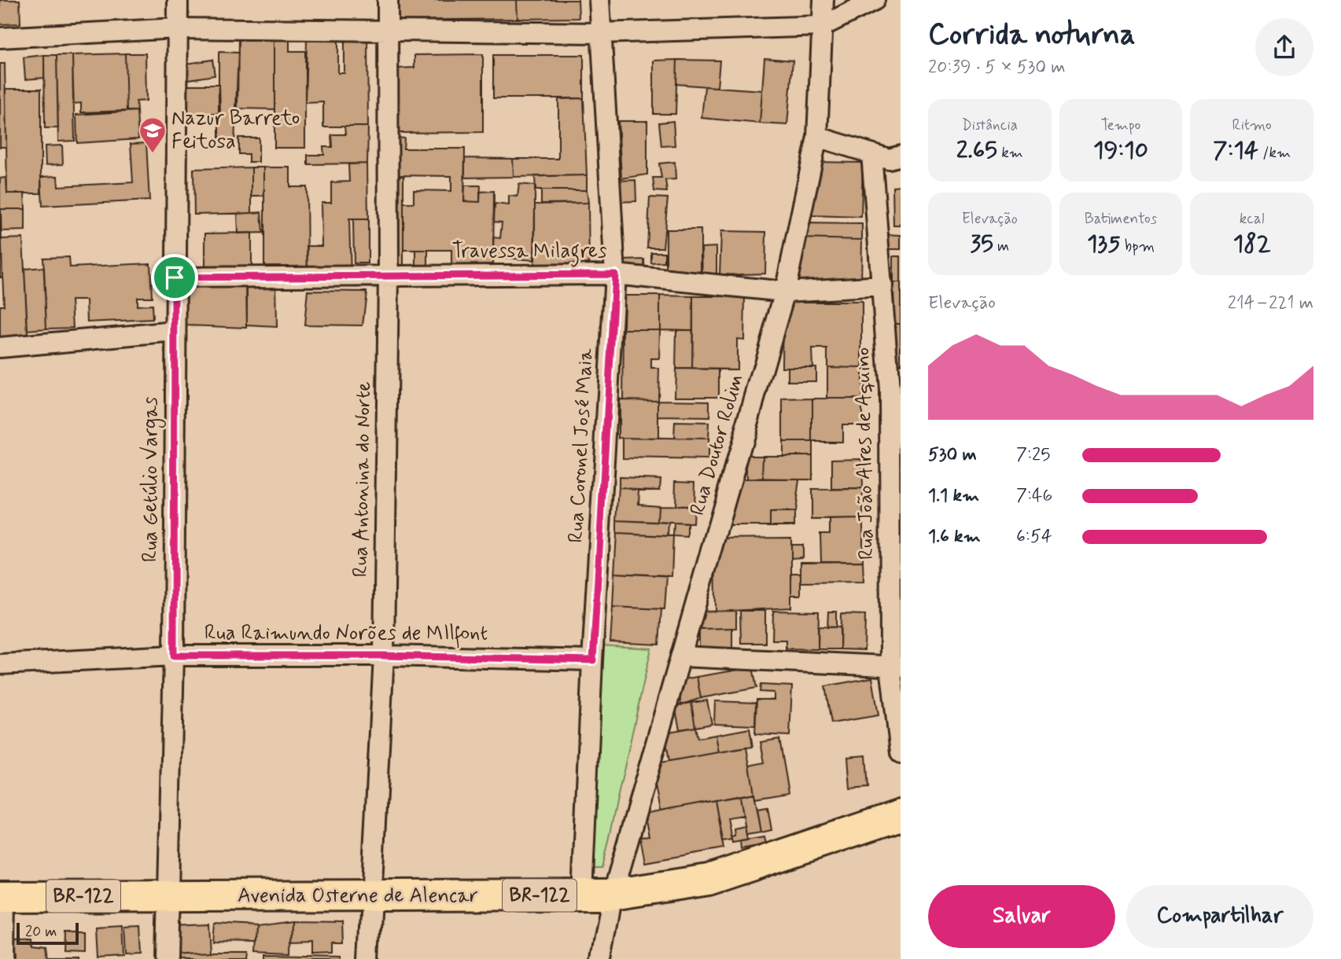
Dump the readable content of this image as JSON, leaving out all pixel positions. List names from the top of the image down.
{
  "streets": {
    "highway": ["BR-122", "Avenida Osterne de Alencar"],
    "street": [
      "Travessa Milagres",
      "Rua Doutor Rolim",
      "Rua Coronel José Maia",
      "Rua João Alres de Aquino",
      "Rua Getúlio Vargas",
      "Rua Antonina do Norte",
      "Rua Raimundo Norões de MIlfont"
    ]
  },
  "crossings": [
    ["Travessa Milagres", "Rua Doutor Rolim"],
    ["Travessa Milagres", "Rua Coronel José Maia"],
    ["Travessa Milagres", "Rua João Alres de Aquino"],
    ["Travessa Milagres", "Rua Getúlio Vargas"],
    ["Travessa Milagres", "Rua Antonina do Norte"],
    ["Rua Doutor Rolim", "Avenida Osterne de Alencar"],
    ["Rua Coronel José Maia", "Rua Raimundo Norões de MIlfont"],
    ["Rua Coronel José Maia", "Avenida Osterne de Alencar"],
    ["Rua Getúlio Vargas", "Rua Raimundo Norões de MIlfont"],
    ["Rua Getúlio Vargas", "BR-122"],
    ["Rua Getúlio Vargas", "Avenida Osterne de Alencar"],
    ["Rua Antonina do Norte", "Rua Raimundo Norões de MIlfont"],
    ["Rua Antonina do Norte", "Avenida Osterne de Alencar"],
    ["BR-122", "Avenida Osterne de Alencar"]
  ],
  "places": {
    "school or university": ["Nazur Barreto Feitosa"]
  },
  "scale_bar": "20 m",
  "page": {
    "heading": ["Corrida noturna", "20:39 · 5 × 530 m"],
    "stats": [
      ["Distância", "2.65 km"],
      ["Tempo", "19:10"],
      ["Ritmo", "7:14 /km"],
      ["Elevação", "35 m"],
      ["Batimentos", "135 bpm"],
      ["kcal", "182"]
    ],
    "chart": ["Elevação", "214–221 m"],
    "list": [
      {
        "name": "530 m",
        "note": "7:25"
      },
      {
        "name": "1.1 km",
        "note": "7:46"
      },
      {
        "name": "1.6 km",
        "note": "6:54"
      }
    ],
    "buttons": ["Salvar", "Compartilhar"],
    "scale": "20 m"
  }
}
